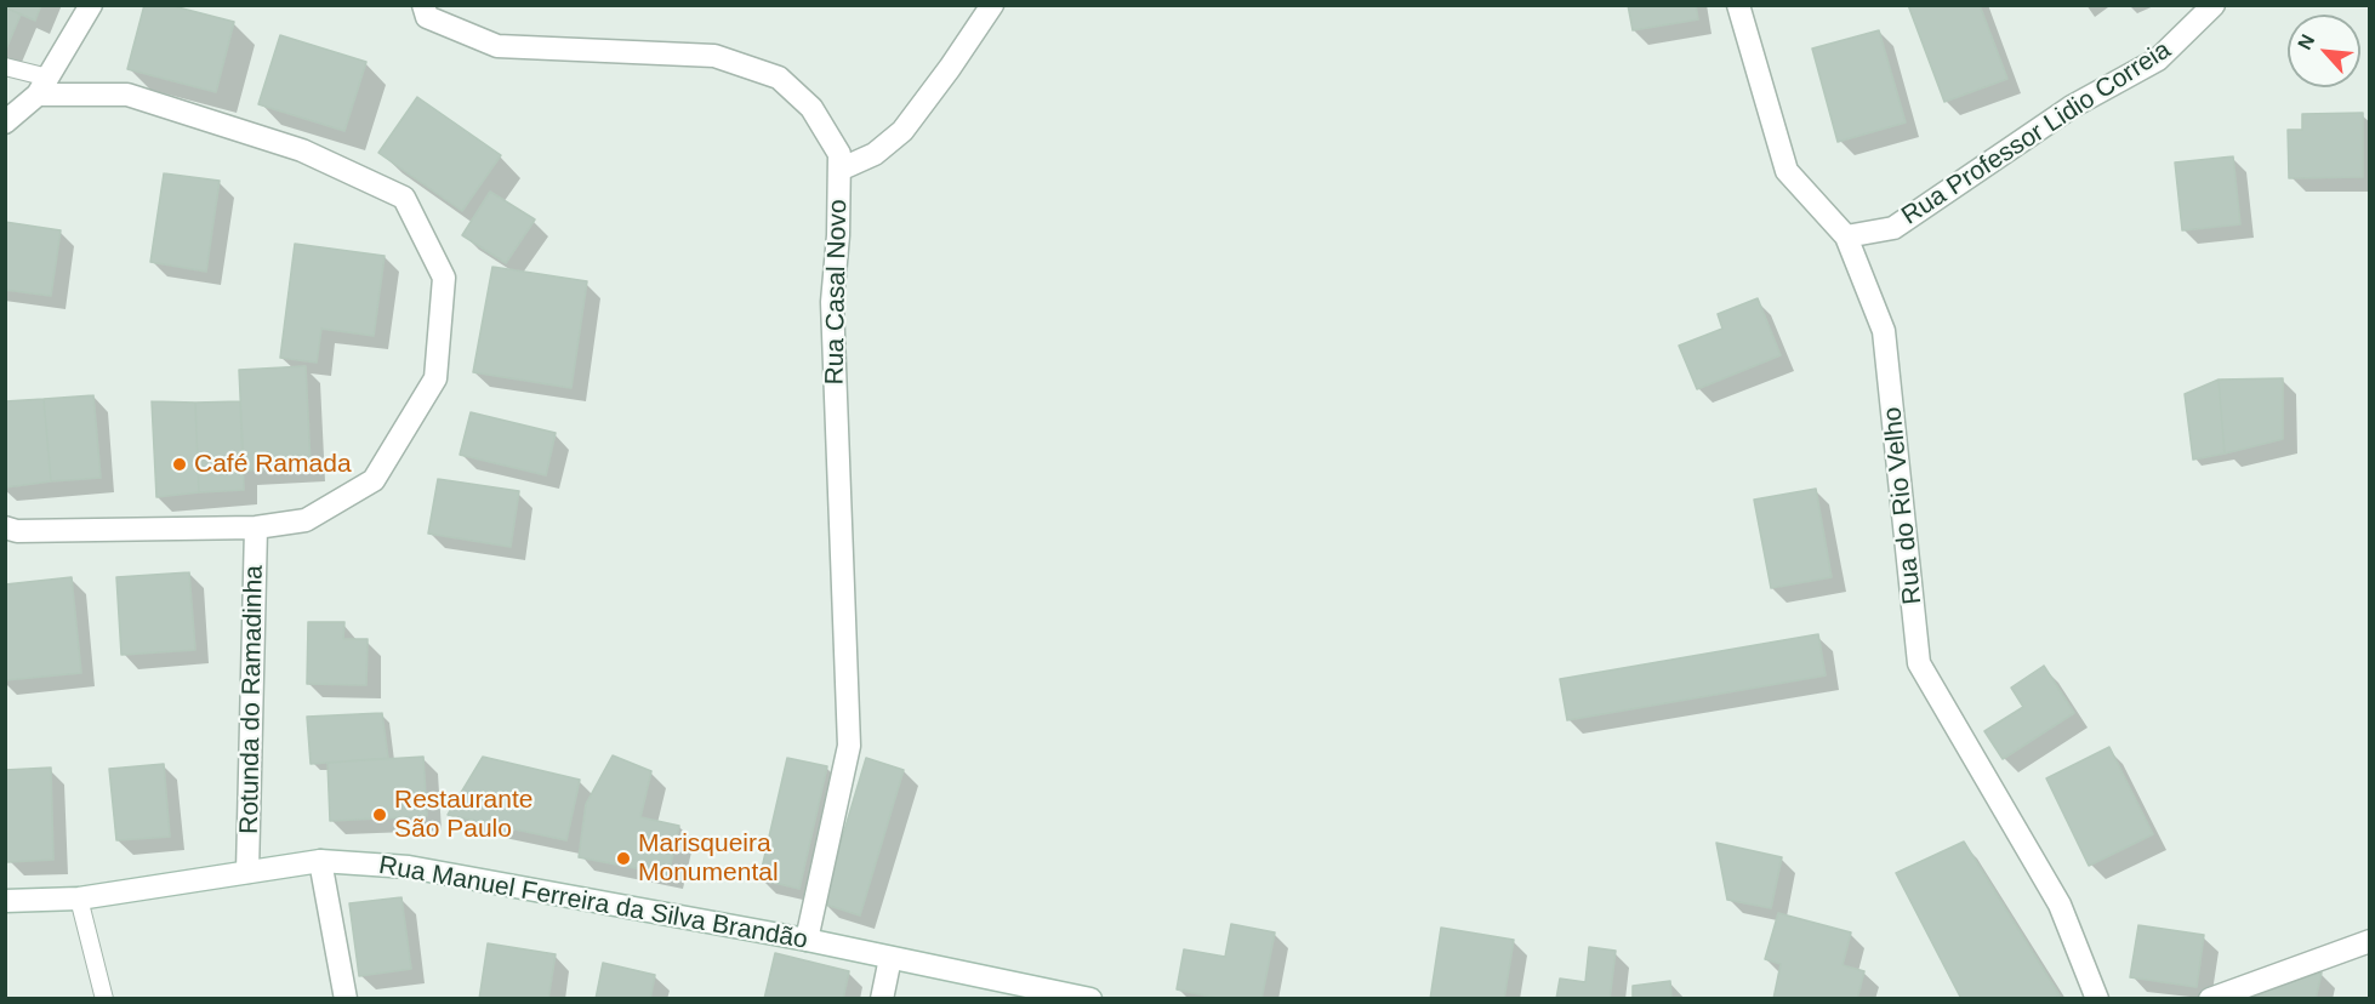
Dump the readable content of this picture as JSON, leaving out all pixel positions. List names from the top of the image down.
{
  "streets": {
    "street": [
      "Rua Professor Lidio Correia",
      "Rua Casal Novo",
      "Rua do Rio Velho",
      "Rotunda do Ramadinha",
      "Rua Manuel Ferreira da Silva Brandão"
    ]
  },
  "crossings": [
    ["Rua Professor Lidio Correia", "Rua do Rio Velho"],
    ["Rua Casal Novo", "Rua Manuel Ferreira da Silva Brandão"],
    ["Rotunda do Ramadinha", "Rua Manuel Ferreira da Silva Brandão"]
  ],
  "places": ["Café Ramada", "Restaurante São Paulo", "Marisqueira Monumental"],
  "north": "top left"
}
